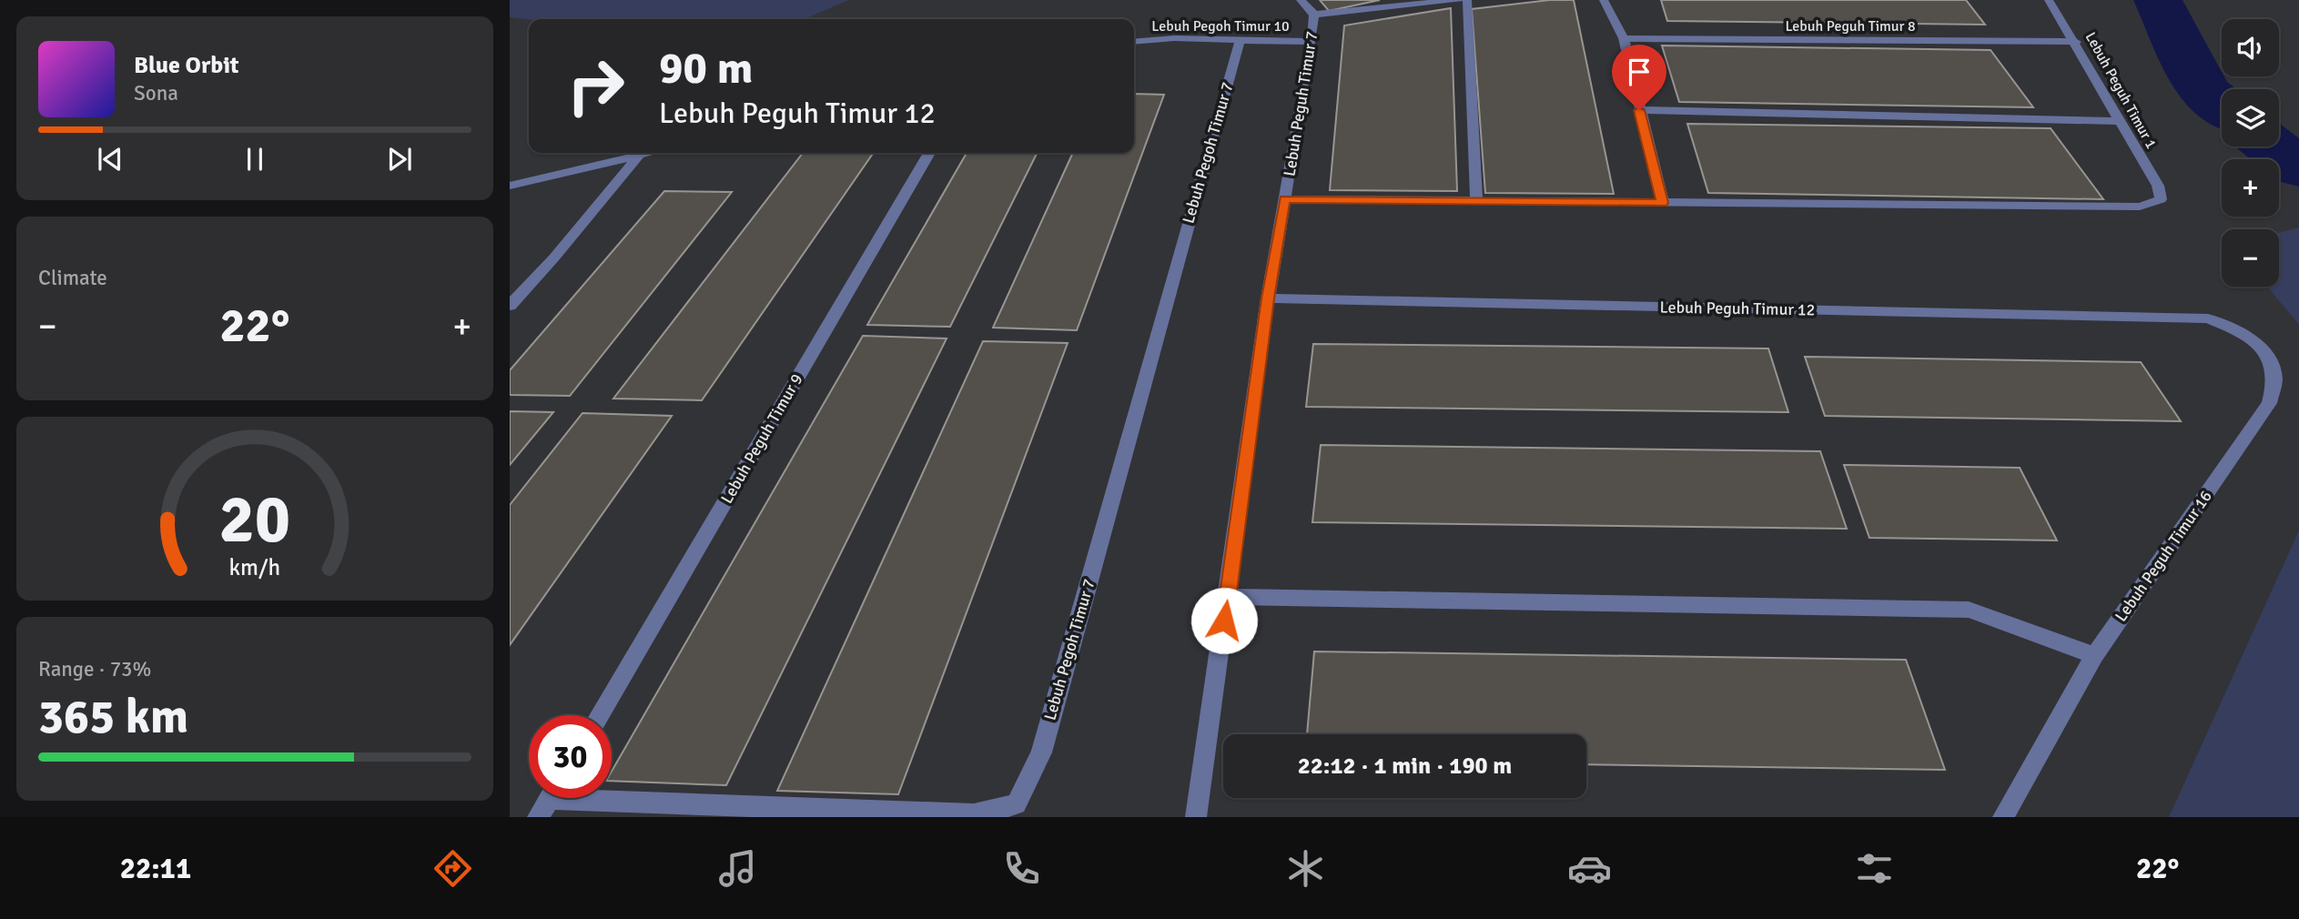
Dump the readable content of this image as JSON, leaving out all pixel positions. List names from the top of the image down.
{
  "streets": {
    "street": [
      "Lebuh Pegoh Timur 10",
      "Lebuh Peguh Timur 8",
      "Lebuh Peguh Timur 1",
      "Lebuh Peguh Timur 7",
      "Lebuh Pegoh Timur 7",
      "Lebuh Peguh Timur 12",
      "Lebuh Peguh Timur 9",
      "Lebuh Peguh Timur 16"
    ]
  },
  "crossings": [
    ["Lebuh Pegoh Timur 10", "Lebuh Peguh Timur 7"],
    ["Lebuh Pegoh Timur 10", "Lebuh Pegoh Timur 7"],
    ["Lebuh Peguh Timur 8", "Lebuh Peguh Timur 1"],
    ["Lebuh Peguh Timur 7", "Lebuh Peguh Timur 12"],
    ["Lebuh Peguh Timur 12", "Lebuh Peguh Timur 16"]
  ],
  "page": {
    "map_buttons": ["+", "−"],
    "turn": ["90 m", "Lebuh Peguh Timur 12"],
    "song": ["Blue Orbit", "Sona"],
    "tile": [
      "Climate",
      ["Range · 73%", "365 km"]
    ],
    "heat": ["−", "22°", "+"],
    "limit": "30",
    "trip": "22:12 · 1 min · 190 m",
    "tabs": ["22:11", "22°"],
    "gauge": ["20", "km/h"]
  }
}
